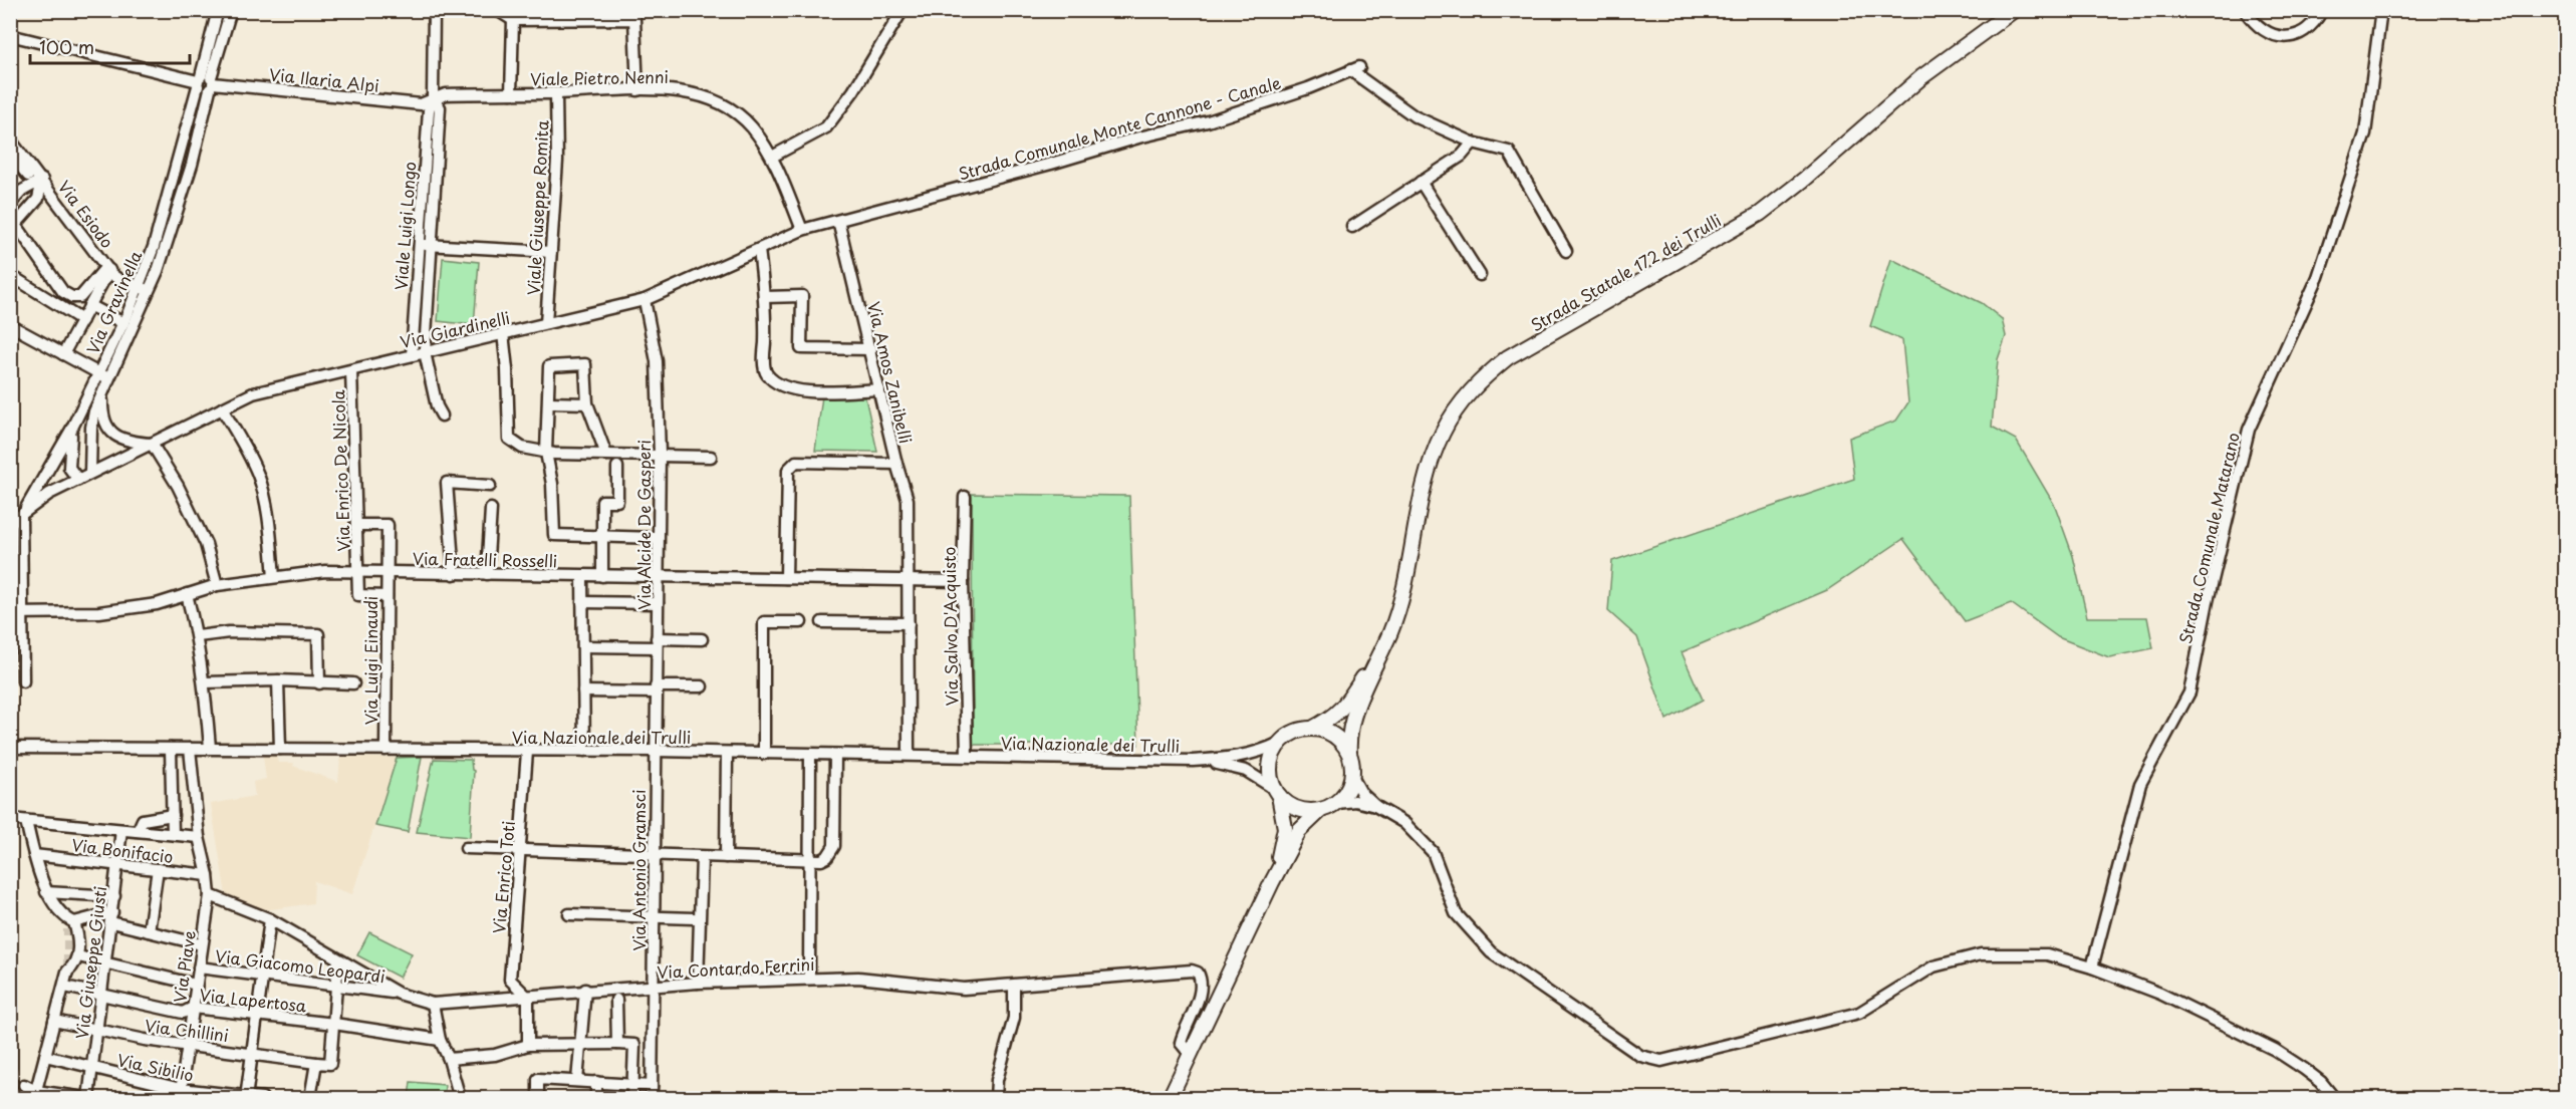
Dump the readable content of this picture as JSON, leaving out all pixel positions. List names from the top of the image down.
{
  "streets": {
    "main road": ["Strada Statale 172 dei Trulli"],
    "street": [
      "Viale Pietro Nenni",
      "Via Ilaria Alpi",
      "Strada Comunale Monte Cannone - Canale",
      "Viale Giuseppe Romita",
      "Via Esiodo",
      "Viale Luigi Longo",
      "Via Gravinella",
      "Via Giardinelli",
      "Via Amos Zanibelli",
      "Via Enrico De Nicola",
      "Via Alcide De Gasperi",
      "Strada Comunale Matarano",
      "Via Fratelli Rosselli",
      "Via Salvo D'Acquisto",
      "Via Luigi Einaudi",
      "Via Nazionale dei Trulli",
      "Via Bonifacio",
      "Via Antonio Gramsci",
      "Via Enrico Toti",
      "Via Giuseppe Giusti",
      "Via Giacomo Leopardi",
      "Via Piave",
      "Via Contardo Ferrini",
      "Via Lapertosa",
      "Via Chillini",
      "Via Sibilio"
    ]
  },
  "crossings": [
    ["Viale Pietro Nenni", "Via Ilaria Alpi"],
    ["Viale Pietro Nenni", "Viale Giuseppe Romita"],
    ["Viale Pietro Nenni", "Viale Luigi Longo"],
    ["Viale Pietro Nenni", "Via Giardinelli"],
    ["Via Ilaria Alpi", "Viale Luigi Longo"],
    ["Via Ilaria Alpi", "Via Gravinella"],
    ["Strada Comunale Monte Cannone - Canale", "Via Giardinelli"],
    ["Viale Giuseppe Romita", "Via Giardinelli"],
    ["Via Esiodo", "Via Gravinella"],
    ["Viale Luigi Longo", "Via Giardinelli"],
    ["Strada Statale 172 dei Trulli", "Via Nazionale dei Trulli"],
    ["Via Gravinella", "Via Giardinelli"],
    ["Via Giardinelli", "Via Amos Zanibelli"],
    ["Via Giardinelli", "Via Enrico De Nicola"],
    ["Via Giardinelli", "Via Alcide De Gasperi"],
    ["Via Amos Zanibelli", "Via Fratelli Rosselli"],
    ["Via Amos Zanibelli", "Via Nazionale dei Trulli"],
    ["Via Enrico De Nicola", "Via Fratelli Rosselli"],
    ["Via Enrico De Nicola", "Via Luigi Einaudi"],
    ["Via Alcide De Gasperi", "Via Fratelli Rosselli"],
    ["Via Alcide De Gasperi", "Via Nazionale dei Trulli"],
    ["Via Alcide De Gasperi", "Via Antonio Gramsci"],
    ["Via Fratelli Rosselli", "Via Salvo D'Acquisto"],
    ["Via Fratelli Rosselli", "Via Luigi Einaudi"],
    ["Via Salvo D'Acquisto", "Via Nazionale dei Trulli"],
    ["Via Luigi Einaudi", "Via Nazionale dei Trulli"],
    ["Via Nazionale dei Trulli", "Via Antonio Gramsci"],
    ["Via Nazionale dei Trulli", "Via Enrico Toti"],
    ["Via Nazionale dei Trulli", "Via Piave"],
    ["Via Bonifacio", "Via Giuseppe Giusti"],
    ["Via Bonifacio", "Via Piave"],
    ["Via Antonio Gramsci", "Via Contardo Ferrini"],
    ["Via Enrico Toti", "Via Contardo Ferrini"],
    ["Via Giuseppe Giusti", "Via Lapertosa"],
    ["Via Giuseppe Giusti", "Via Chillini"],
    ["Via Giuseppe Giusti", "Via Sibilio"],
    ["Via Giacomo Leopardi", "Via Piave"],
    ["Via Giacomo Leopardi", "Via Contardo Ferrini"],
    ["Via Piave", "Via Contardo Ferrini"],
    ["Via Piave", "Via Lapertosa"],
    ["Via Piave", "Via Chillini"],
    ["Via Piave", "Via Sibilio"]
  ],
  "scale_bar": "100 m"
}
